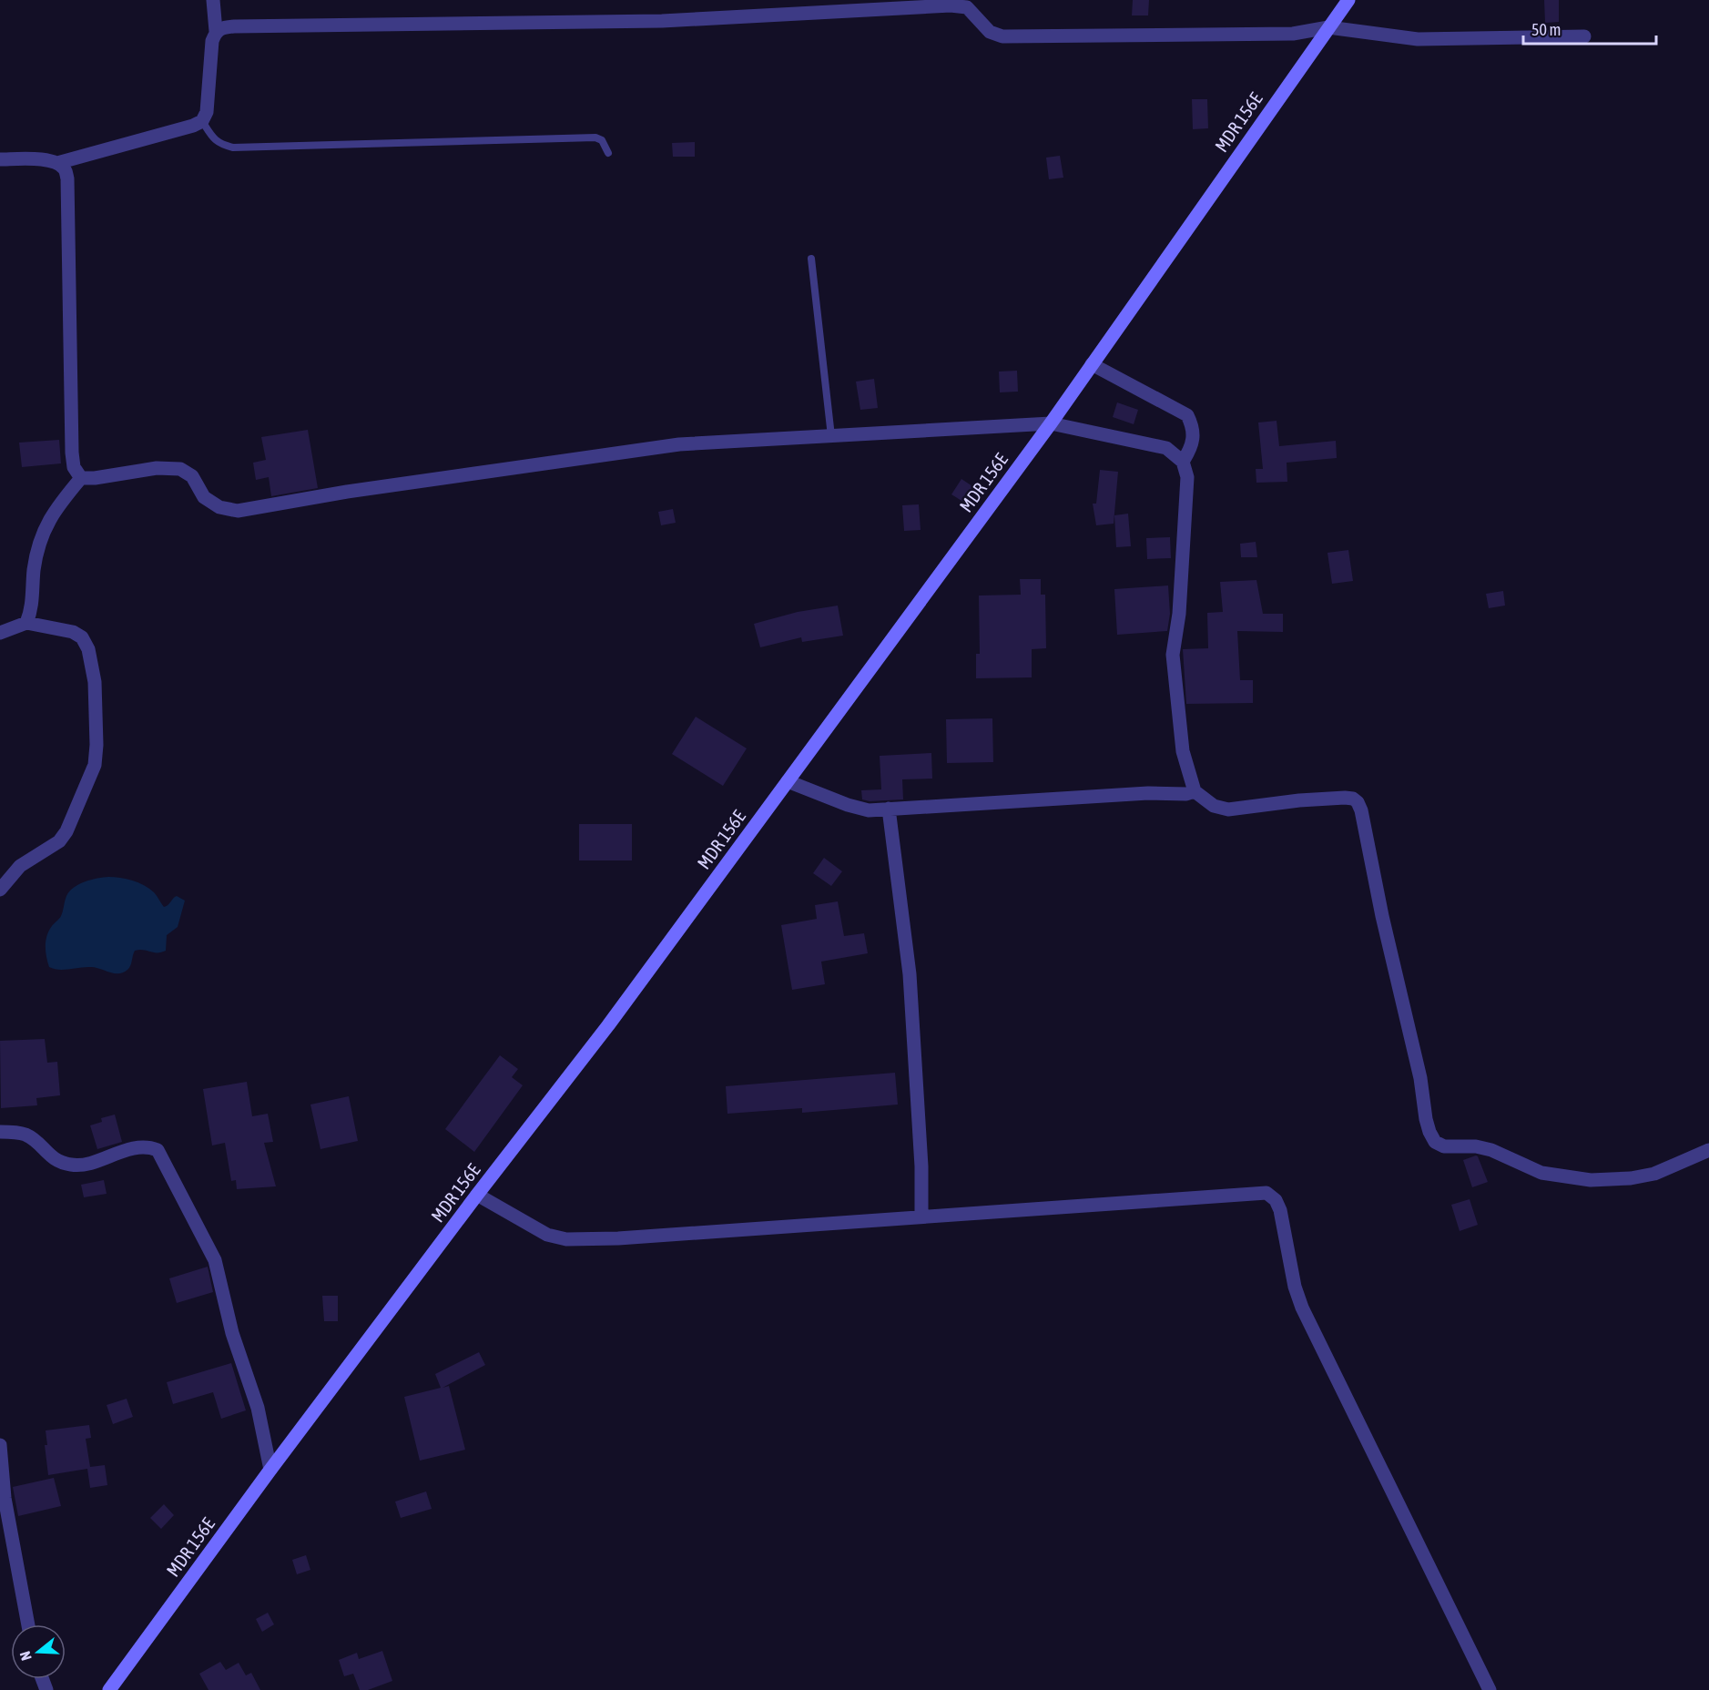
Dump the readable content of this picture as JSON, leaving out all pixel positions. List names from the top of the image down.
{
  "streets": {
    "main road": ["MDR 156E"]
  },
  "scale_bar": "50 m",
  "north": "left"
}
